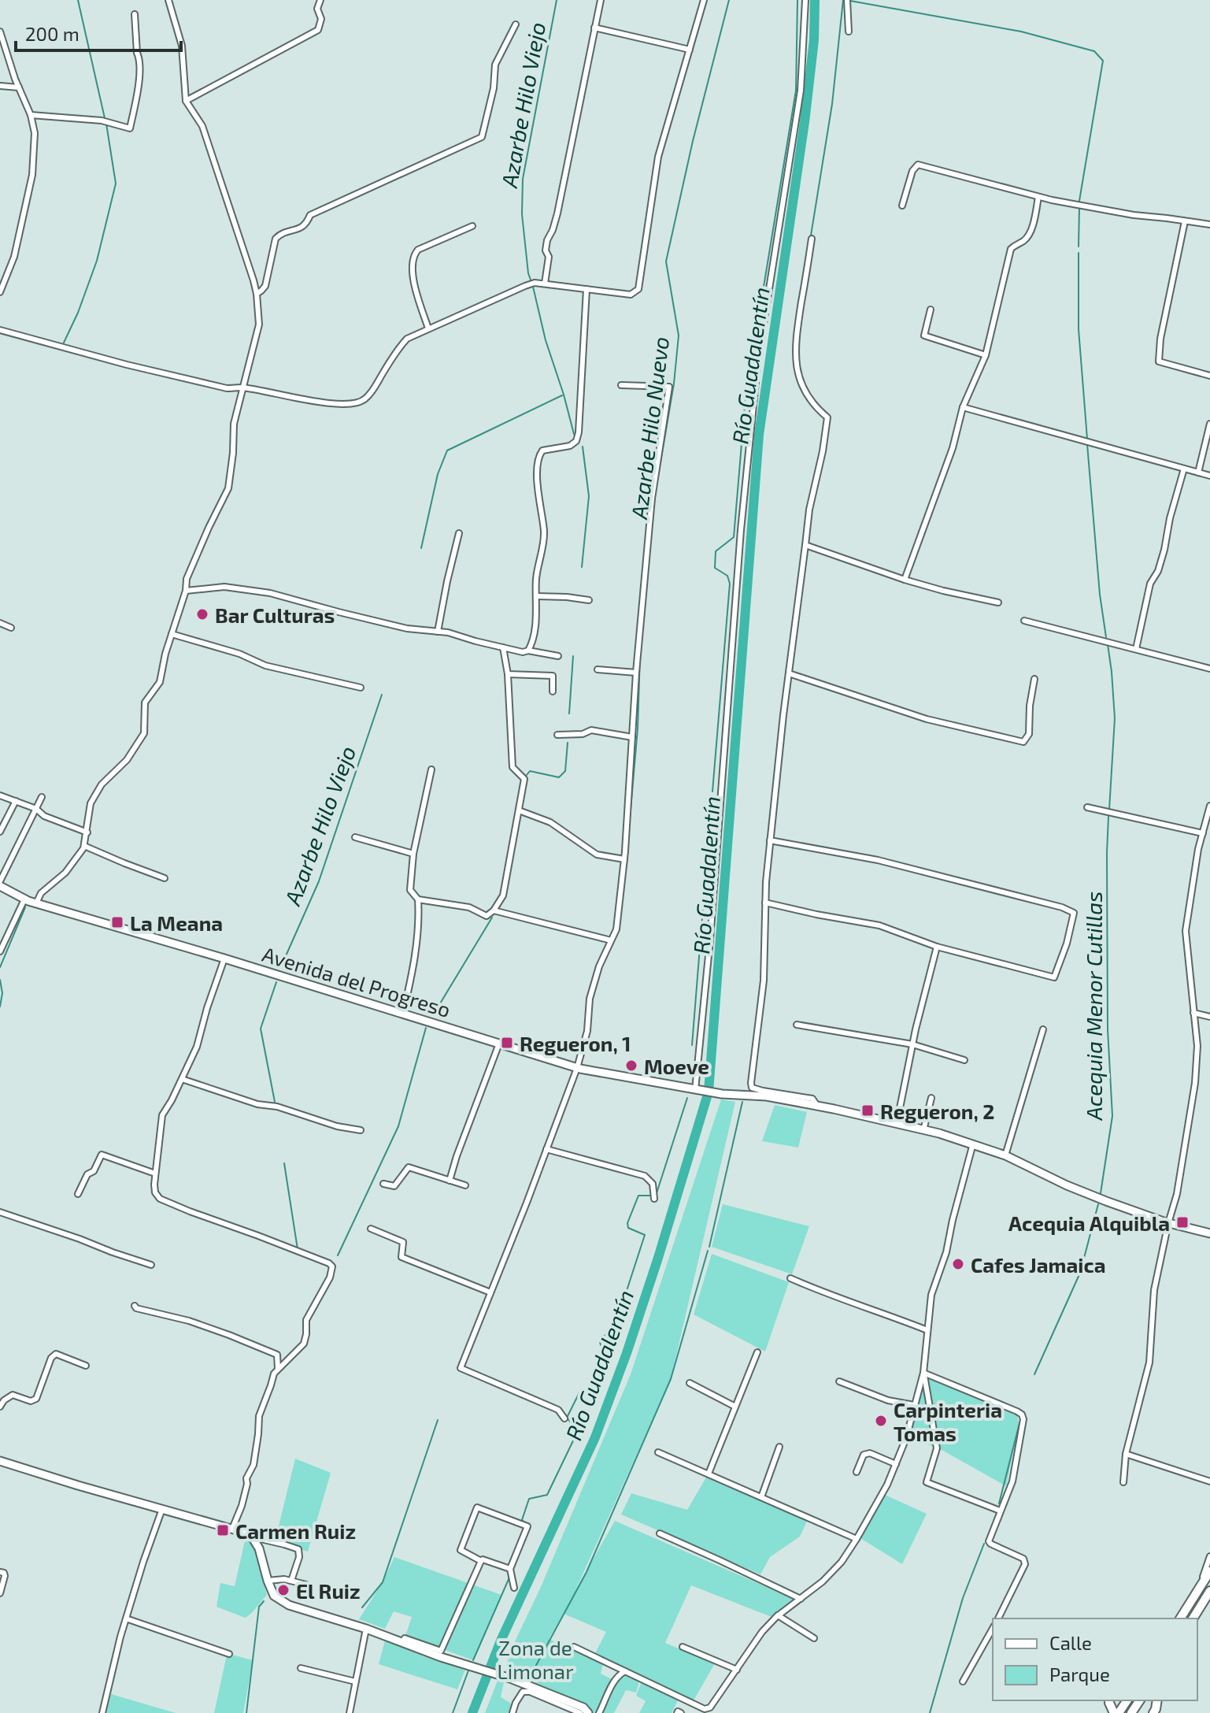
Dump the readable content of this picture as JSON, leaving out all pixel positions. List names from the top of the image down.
{
  "streets": {
    "main road": ["Avenida del Progreso"]
  },
  "water": [
    "Azarbe Hilo Viejo",
    "Río Guadalentín",
    "Azarbe Hilo Nuevo",
    "Acequia Menor Cutillas"
  ],
  "parks": ["Zona de Limonar"],
  "places": {
    "other": [
      "Bar Culturas",
      "Moeve",
      "Cafes Jamaica",
      "Carpinteria Tomas",
      "El Ruiz"
    ],
    "transit": [
      "La Meana",
      "Regueron, 1",
      "Regueron, 2",
      "Acequia Alquibla",
      "Carmen Ruiz"
    ]
  },
  "legend": ["Calle", "Parque"],
  "scale_bar": "200 m"
}
